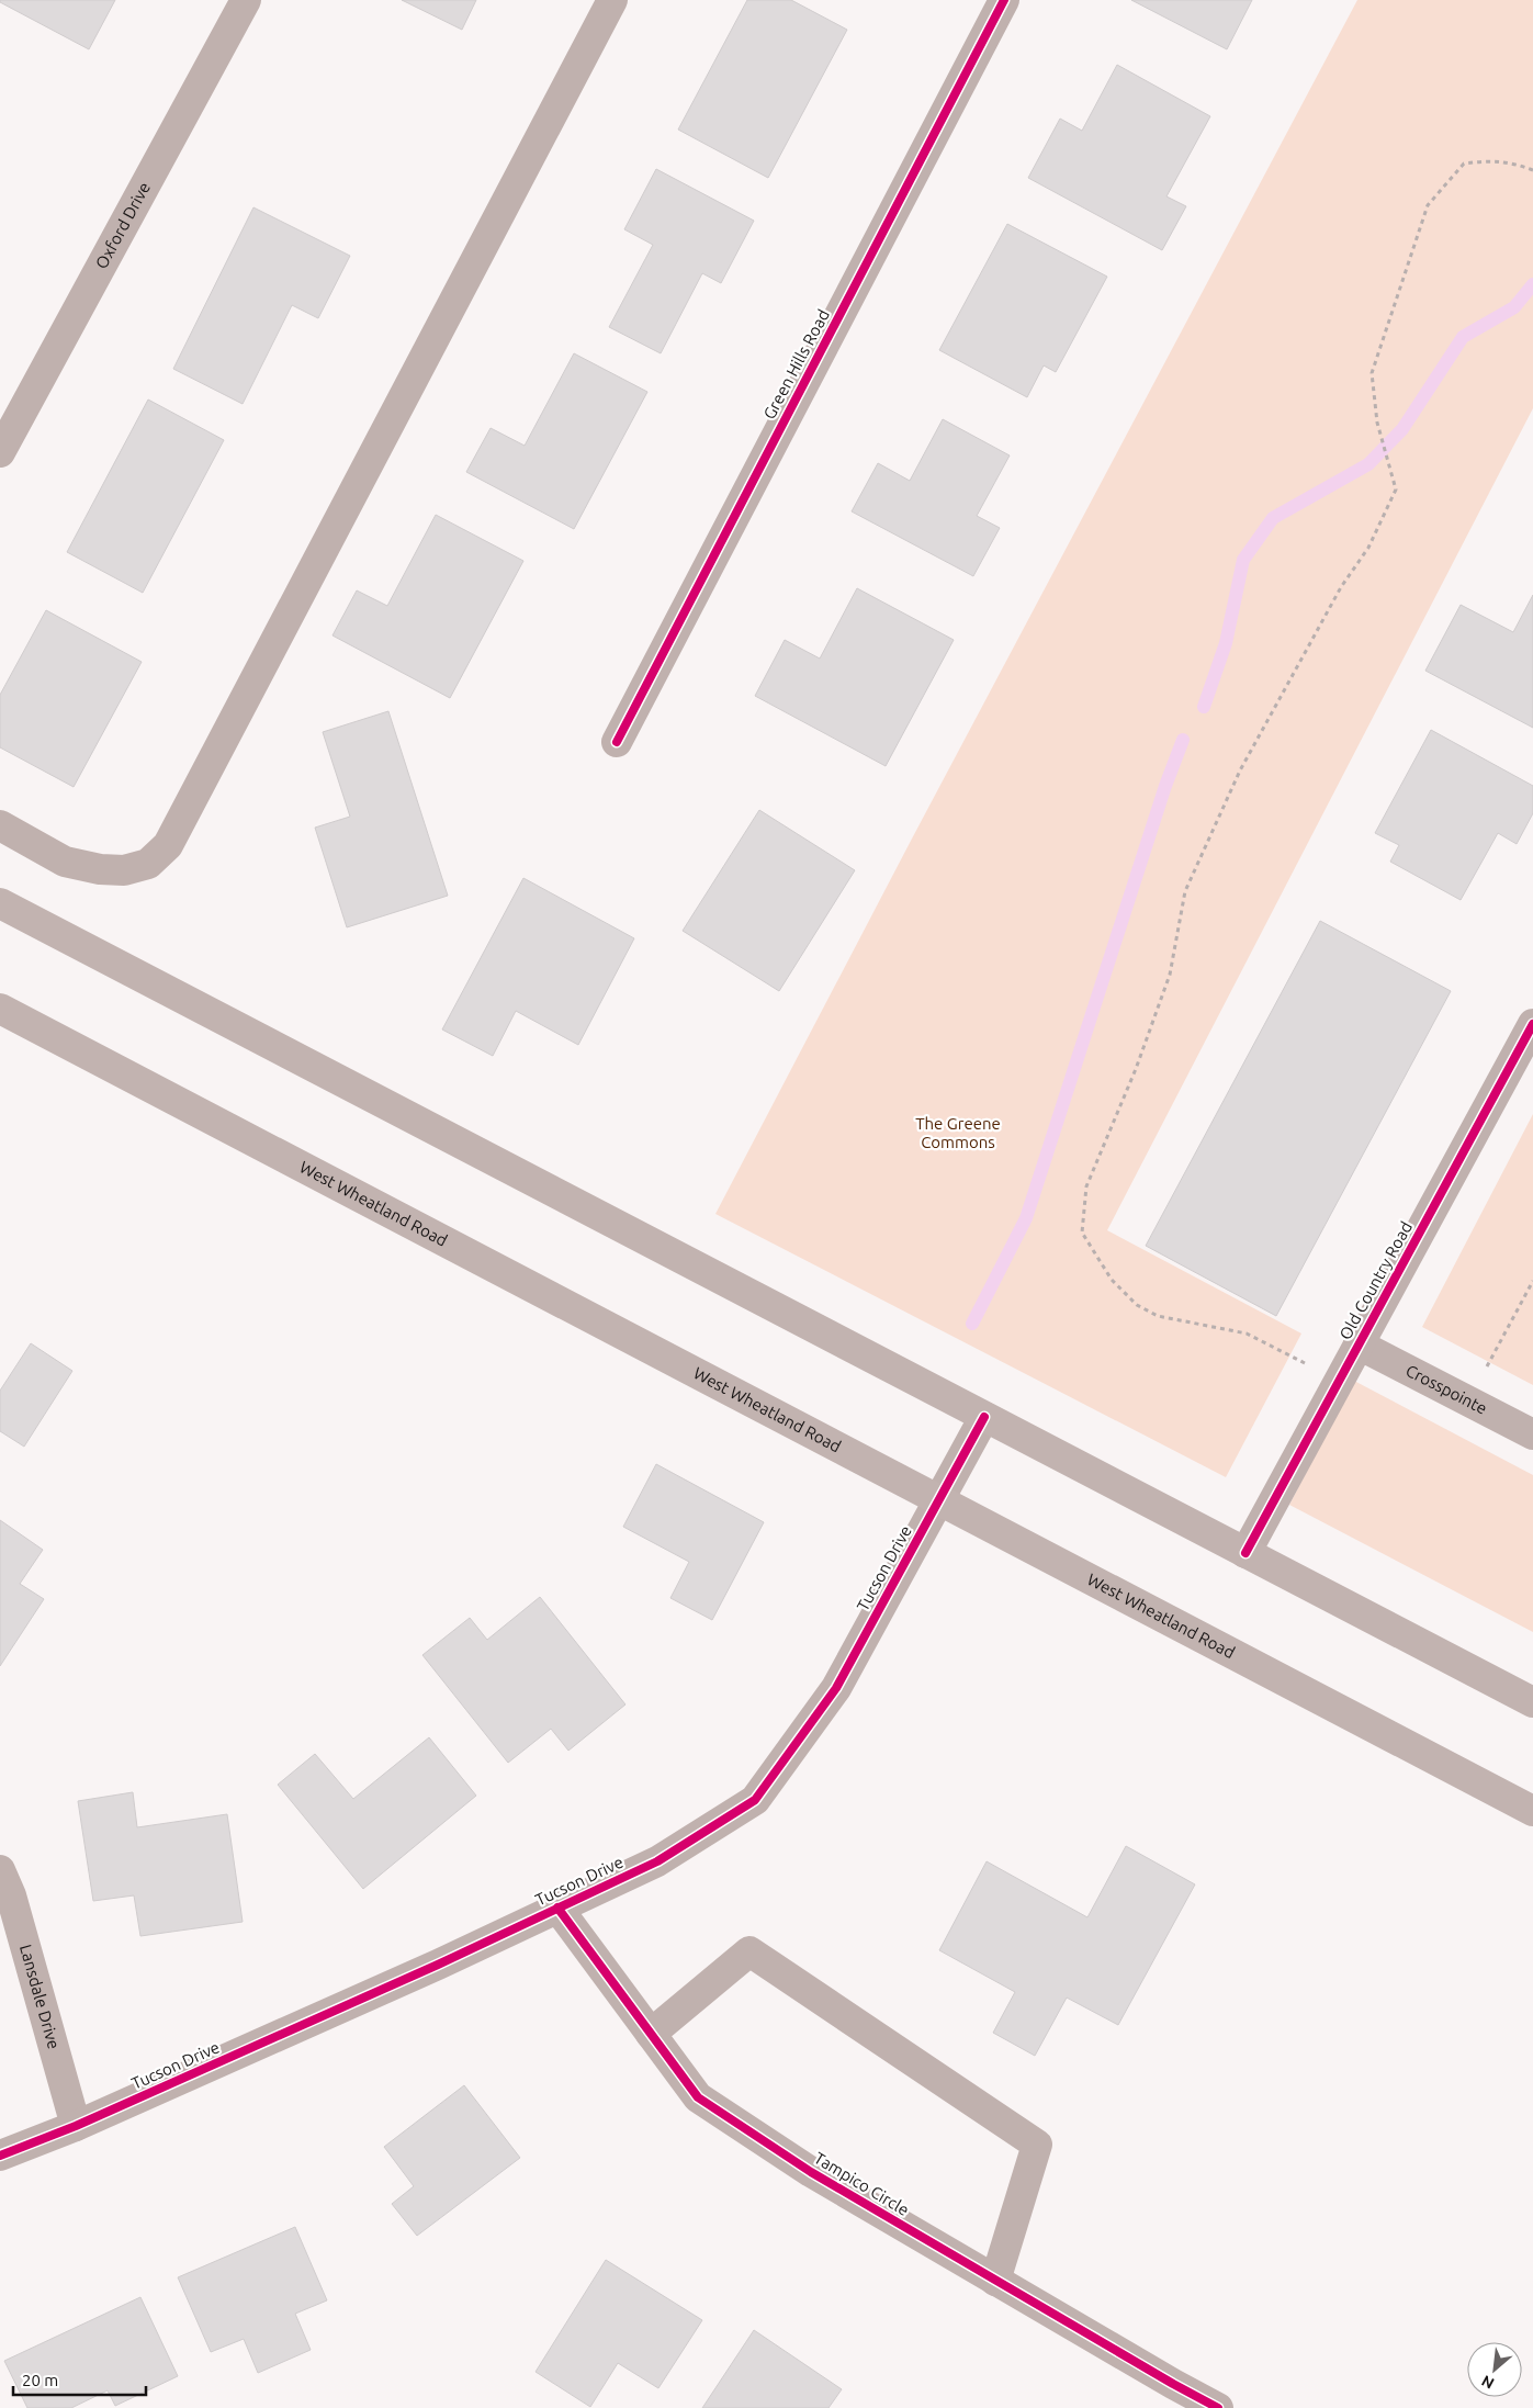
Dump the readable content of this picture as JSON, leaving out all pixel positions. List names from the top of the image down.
{
  "streets": {
    "main road": ["West Wheatland Road"],
    "street": [
      "Oxford Drive",
      "Green Hills Road",
      "Old Country Road",
      "Crosspointe",
      "Tucson Drive",
      "Lansdale Drive",
      "Tampico Circle"
    ]
  },
  "crossings": [
    ["West Wheatland Road", "Tucson Drive"],
    ["Old Country Road", "Crosspointe"],
    ["Tucson Drive", "Lansdale Drive"],
    ["Tucson Drive", "Tampico Circle"]
  ],
  "parks": ["The Greene Commons"],
  "scale_bar": "20 m",
  "north": "bottom left"
}
